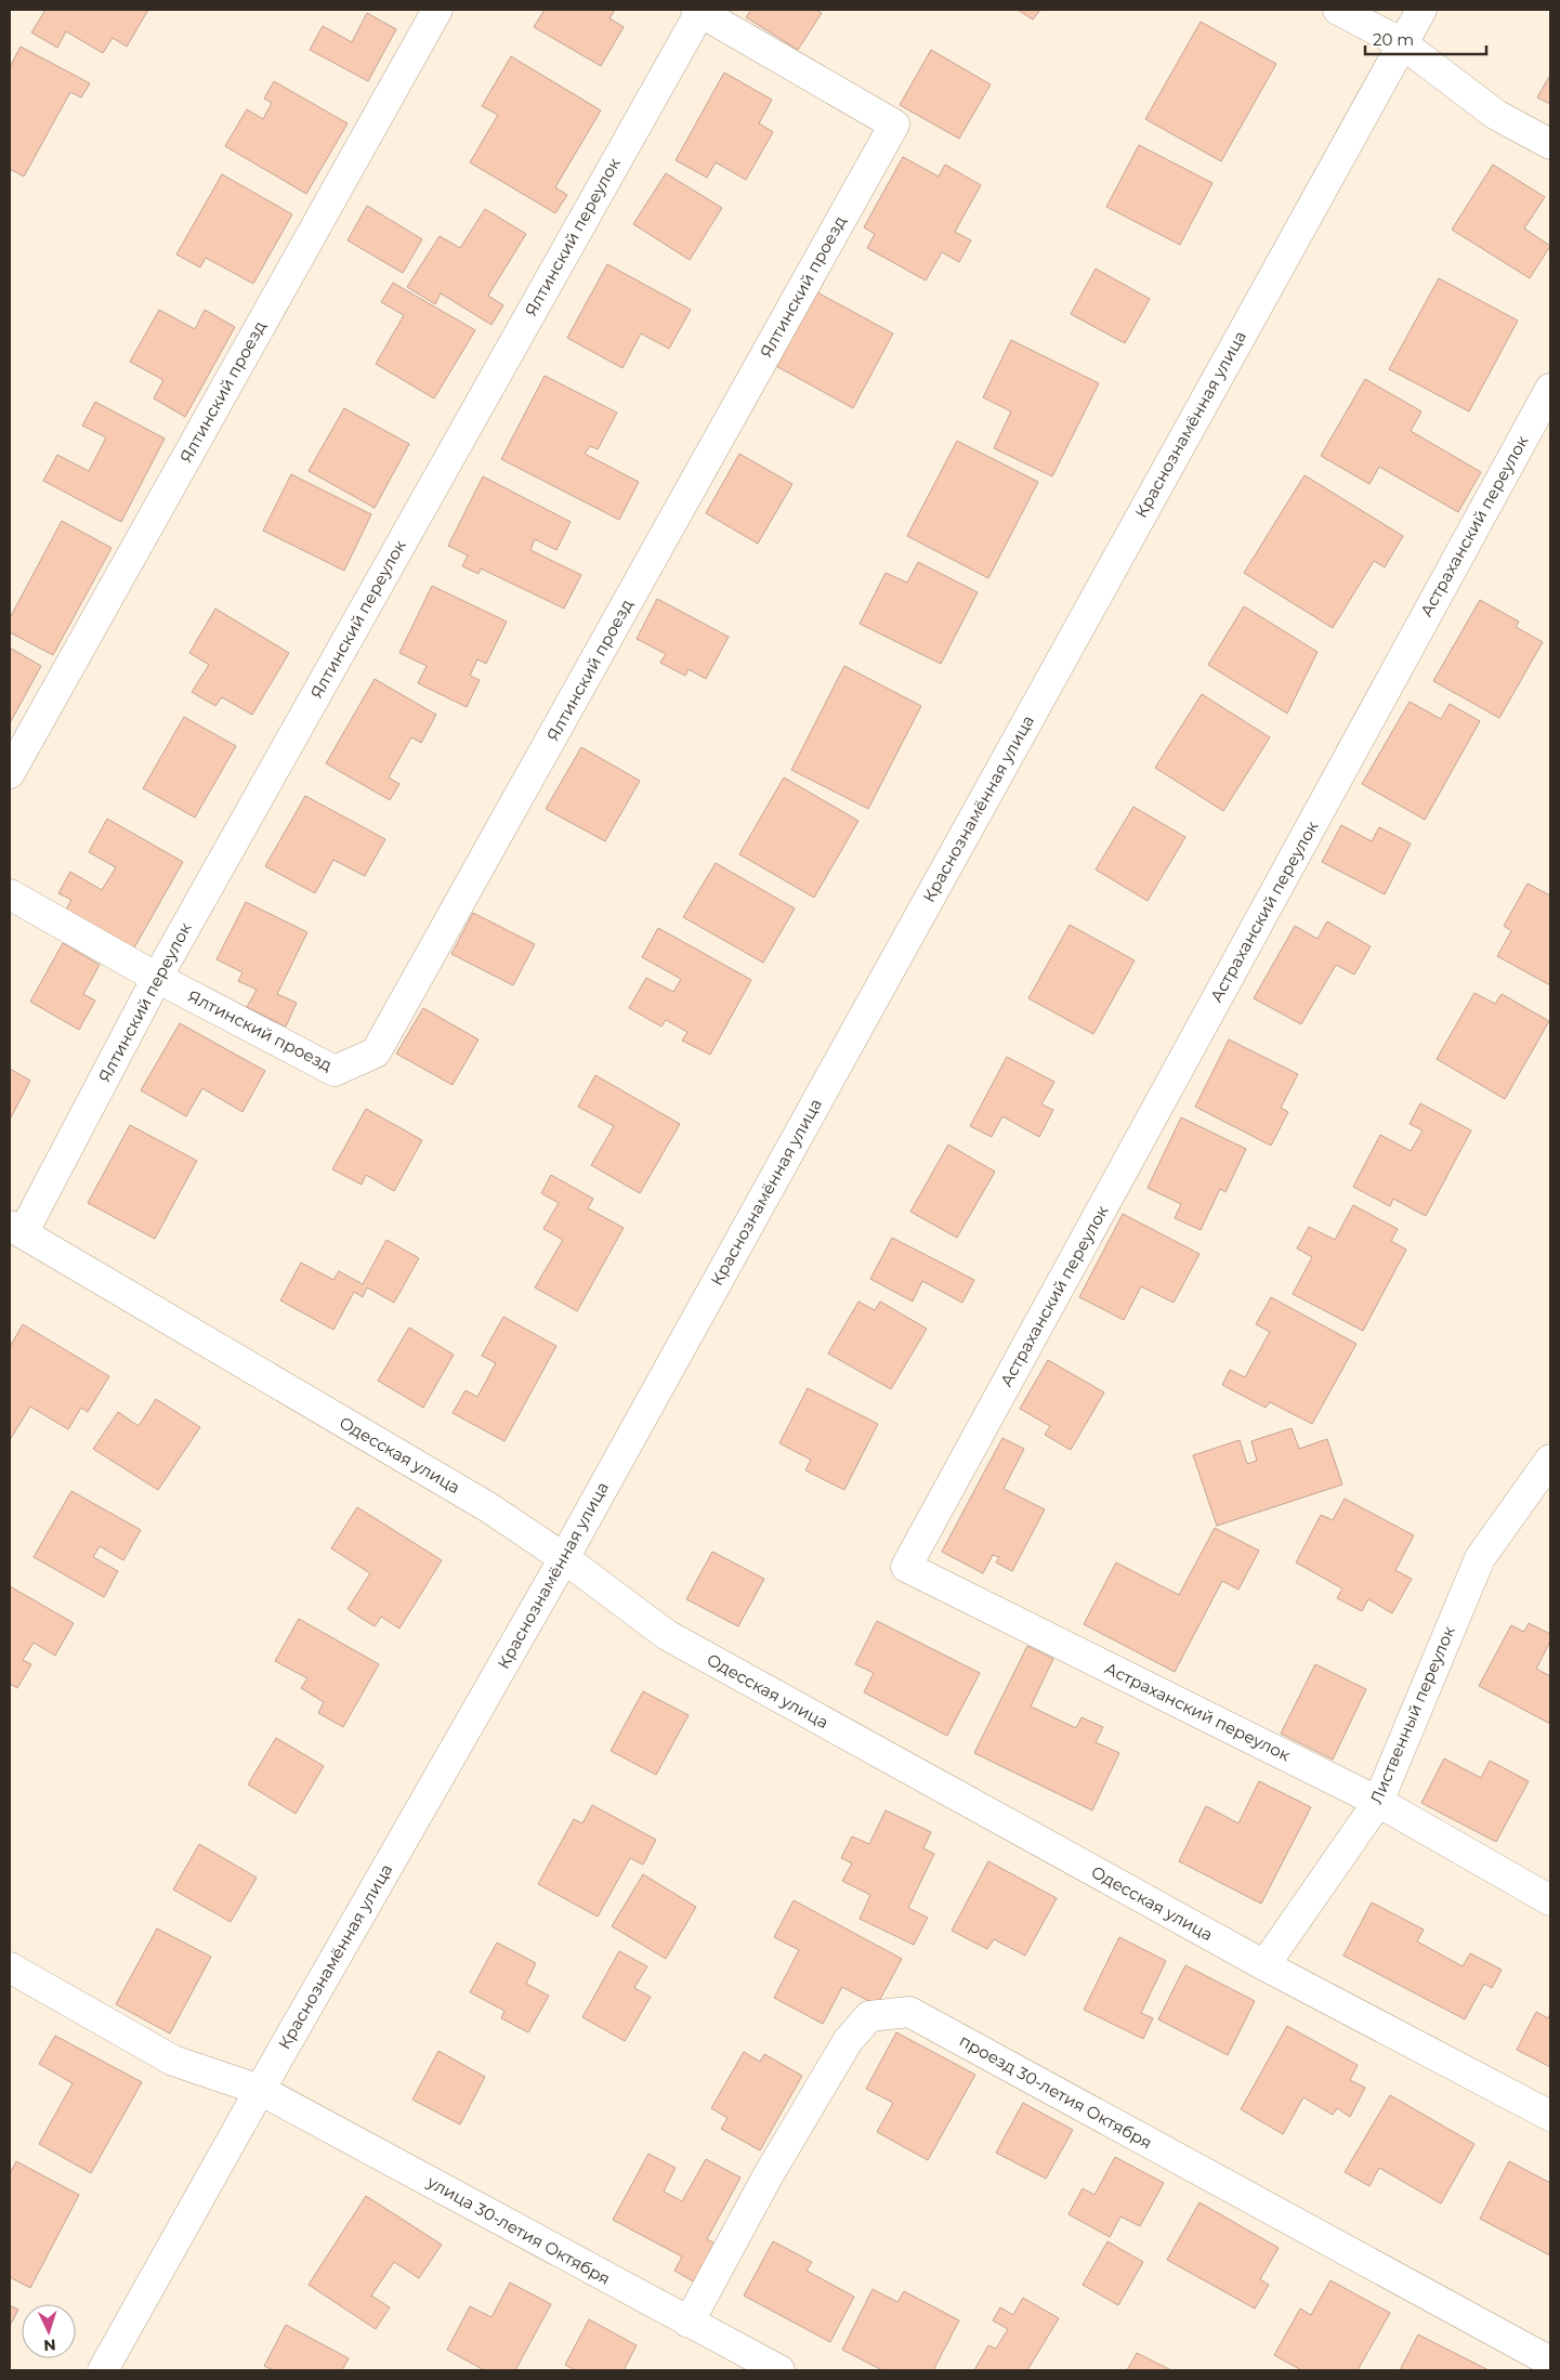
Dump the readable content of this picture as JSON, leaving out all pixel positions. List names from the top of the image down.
{
  "streets": {
    "street": [
      "Ялтинский переулок",
      "Ялтинский проезд",
      "Краснознамённая улица",
      "Астраханский переулок",
      "Одесская улица",
      "Лиственный переулок",
      "проезд 30-летия Октября",
      "улица 30-летия Октября"
    ]
  },
  "crossings": [
    ["Ялтинский переулок", "Ялтинский проезд"],
    ["Ялтинский переулок", "Одесская улица"],
    ["Краснознамённая улица", "Одесская улица"],
    ["Краснознамённая улица", "улица 30-летия Октября"],
    ["Астраханский переулок", "Лиственный переулок"],
    ["Одесская улица", "Лиственный переулок"],
    ["проезд 30-летия Октября", "улица 30-летия Октября"]
  ],
  "scale_bar": "20 m",
  "north": "bottom"
}
